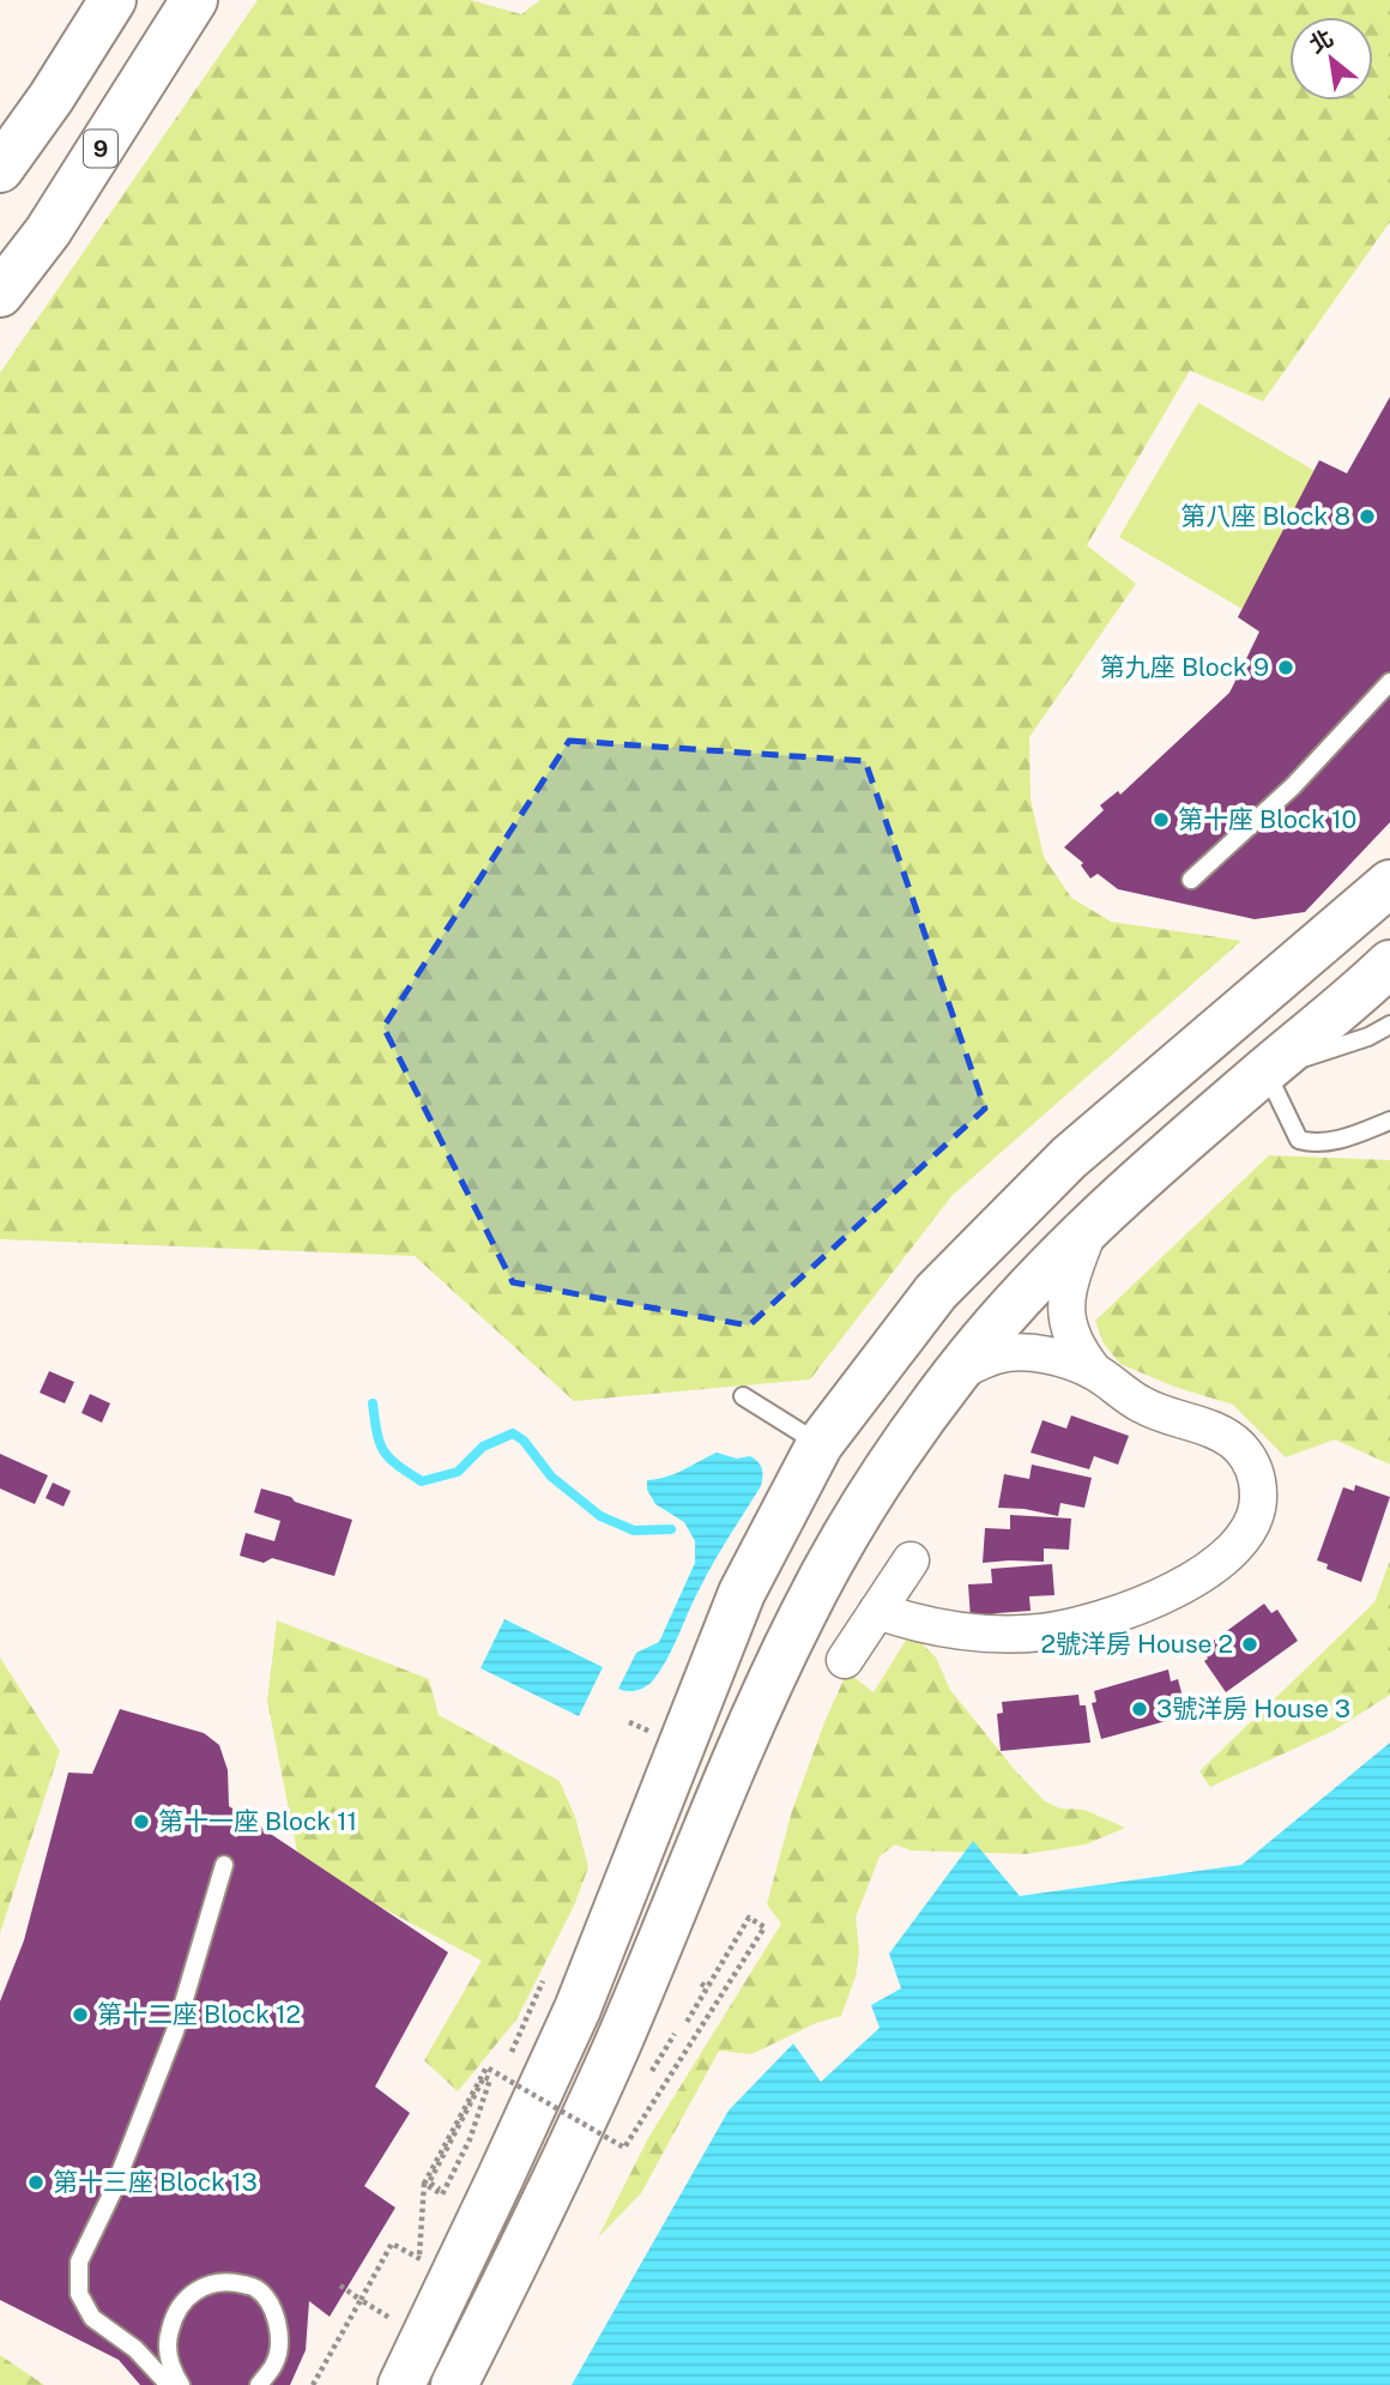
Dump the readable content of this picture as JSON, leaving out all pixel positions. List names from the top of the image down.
{
  "streets": {
    "main road": ["9"]
  },
  "places": [
    "第八座 Block 8",
    "第九座 Block 9",
    "第十座 Block 10",
    "2號洋房 House 2",
    "3號洋房 House 3",
    "第十一座 Block 11",
    "第十二座 Block 12",
    "第十三座 Block 13"
  ],
  "north": "top left"
}
